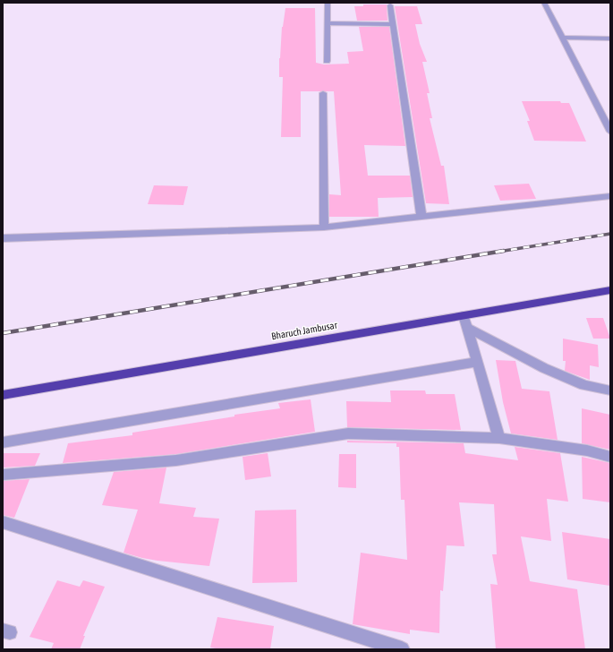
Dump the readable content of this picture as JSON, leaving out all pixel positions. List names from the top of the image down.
{
  "streets": {
    "highway": ["Bharuch Jambusar"]
  }
}
